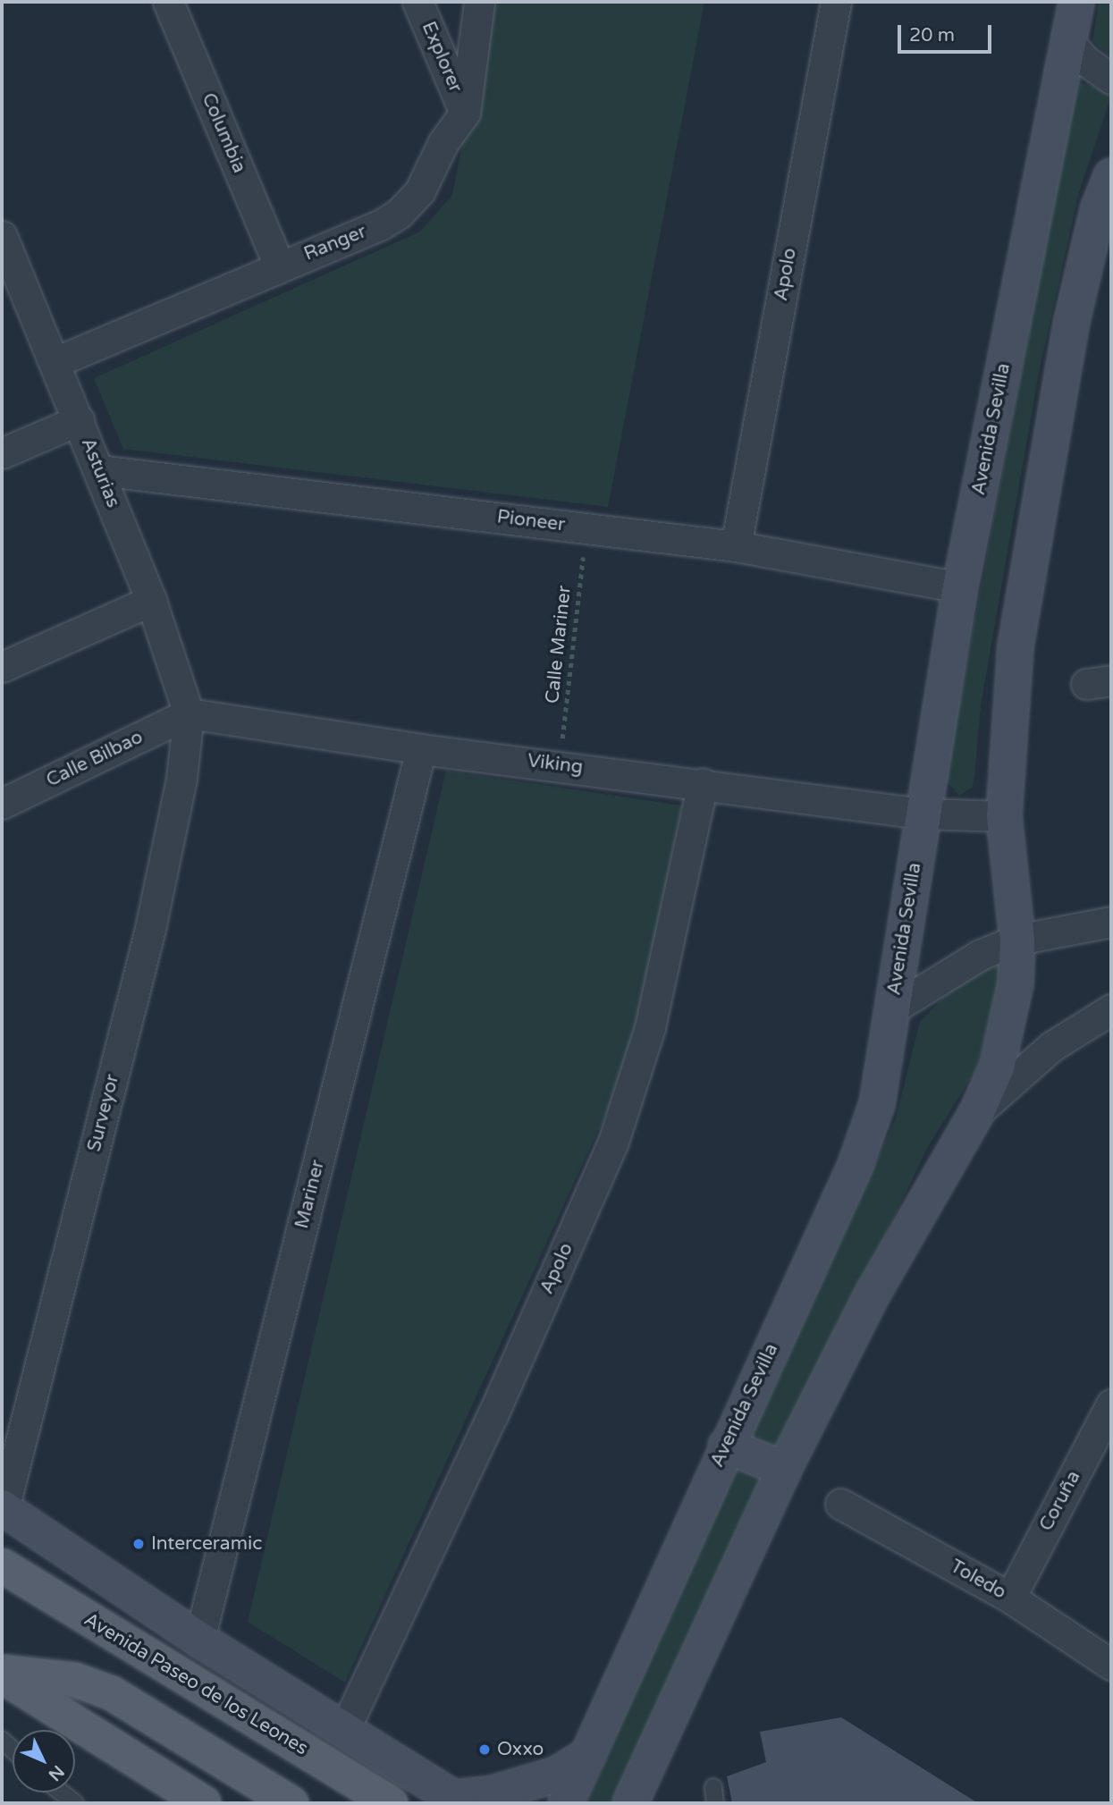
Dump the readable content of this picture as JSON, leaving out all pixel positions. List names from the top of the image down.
{
  "streets": {
    "main road": ["Avenida Paseo de los Leones"],
    "street": [
      "Explorer",
      "Columbia",
      "Ranger",
      "Apolo",
      "Avenida Sevilla",
      "Asturias",
      "Pioneer",
      "Calle Bilbao",
      "Viking",
      "Surveyor",
      "Mariner",
      "Coruña",
      "Toledo"
    ],
    "path": ["Calle Mariner"]
  },
  "crossings": [
    ["Explorer", "Ranger"],
    ["Columbia", "Ranger"],
    ["Ranger", "Asturias"],
    ["Apolo", "Pioneer"],
    ["Apolo", "Viking"],
    ["Avenida Sevilla", "Pioneer"],
    ["Avenida Sevilla", "Viking"],
    ["Asturias", "Pioneer"],
    ["Asturias", "Calle Bilbao"],
    ["Asturias", "Viking"],
    ["Asturias", "Surveyor"],
    ["Pioneer", "Calle Mariner"],
    ["Calle Mariner", "Viking"],
    ["Calle Bilbao", "Viking"],
    ["Calle Bilbao", "Surveyor"],
    ["Viking", "Surveyor"],
    ["Viking", "Mariner"],
    ["Coruña", "Toledo"]
  ],
  "places": ["Interceramic", "Oxxo"],
  "scale_bar": "20 m",
  "north": "bottom right"
}
